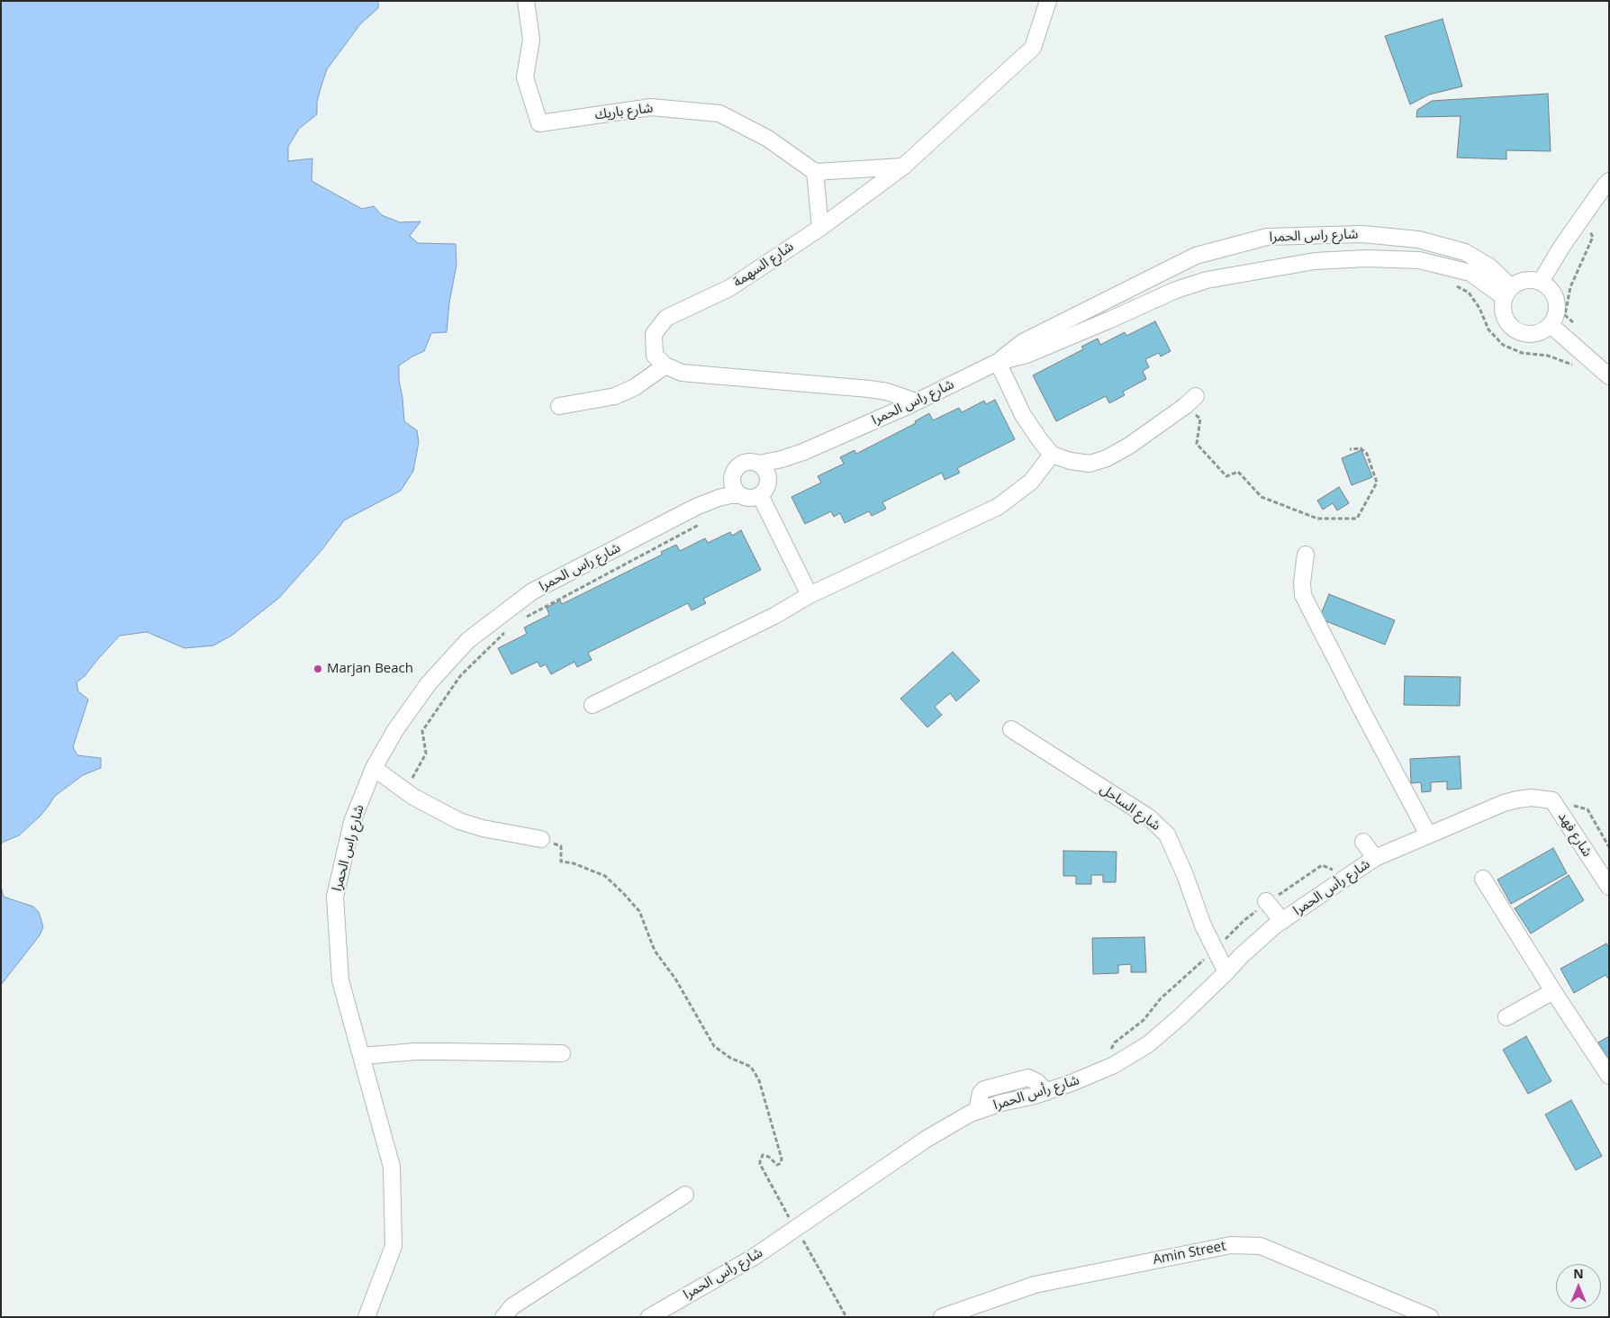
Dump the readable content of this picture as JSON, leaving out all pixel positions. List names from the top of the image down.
{
  "streets": {
    "street": [
      "شارع باريك",
      "شارع راس الحمرا",
      "شارع السهمة",
      "شارع الساحل",
      "شارع فهد",
      "شارع رأس الحمرا",
      "Amin Street"
    ]
  },
  "crossings": [
    ["شارع الساحل", "شارع رأس الحمرا"],
    ["شارع فهد", "شارع رأس الحمرا"]
  ],
  "places": ["Marjan Beach"],
  "north": "top"
}
